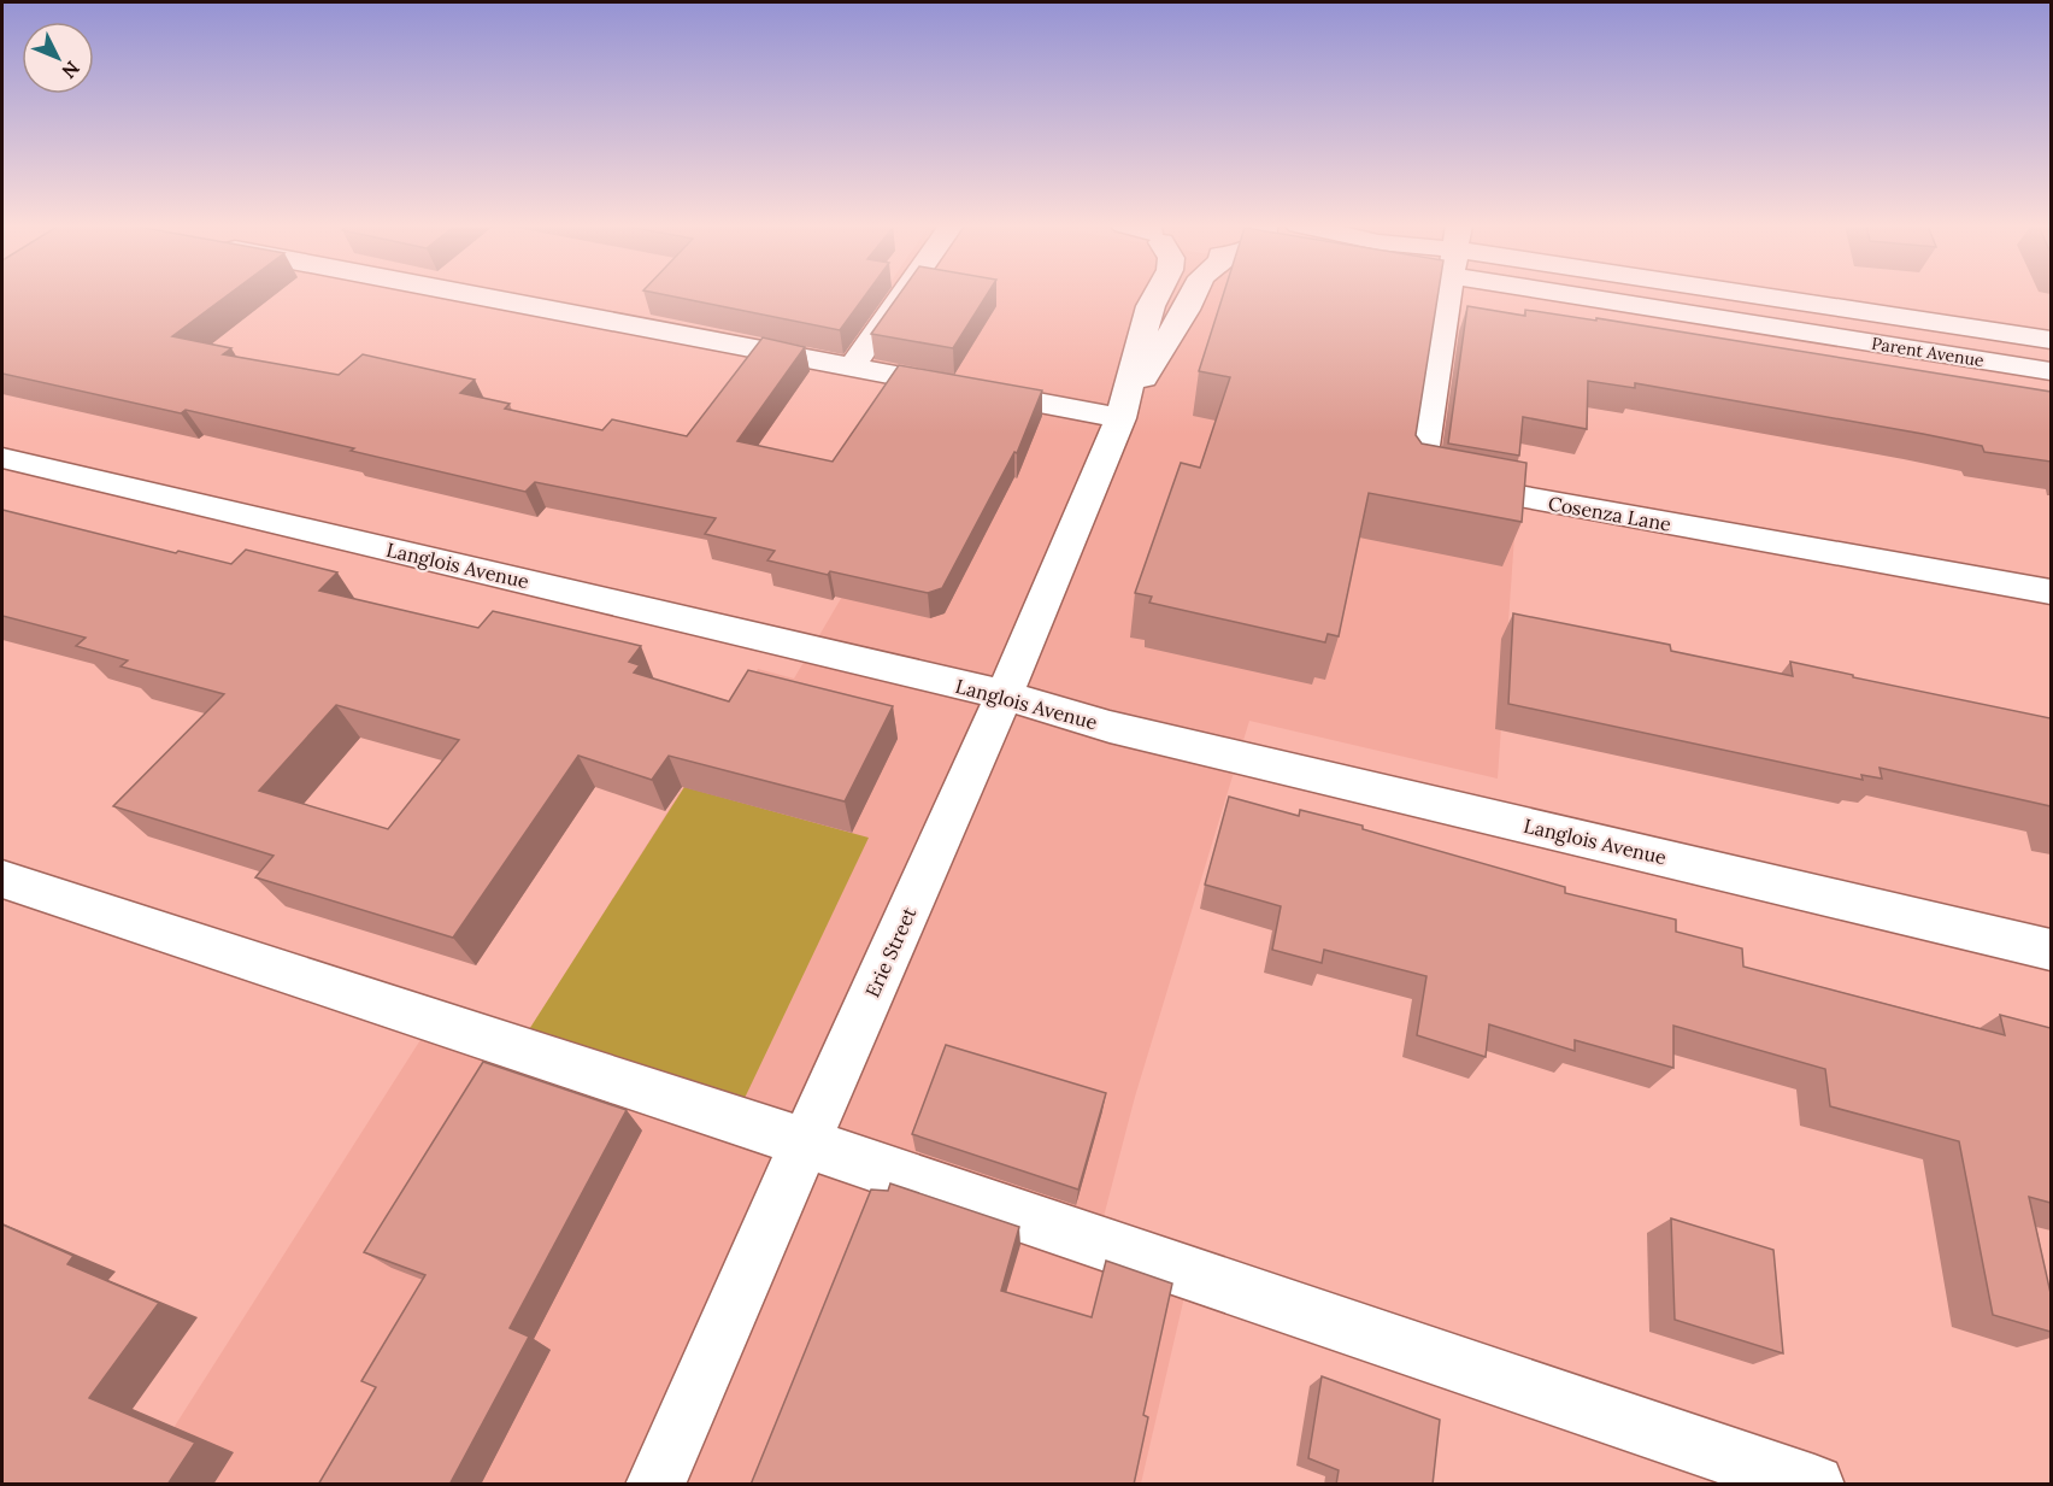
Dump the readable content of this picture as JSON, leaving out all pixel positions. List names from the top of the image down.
{
  "streets": {
    "street": [
      "Parent Avenue",
      "Cosenza Lane",
      "Langlois Avenue",
      "Erie Street"
    ]
  },
  "crossings": [
    ["Langlois Avenue", "Erie Street"]
  ],
  "north": "bottom right"
}
